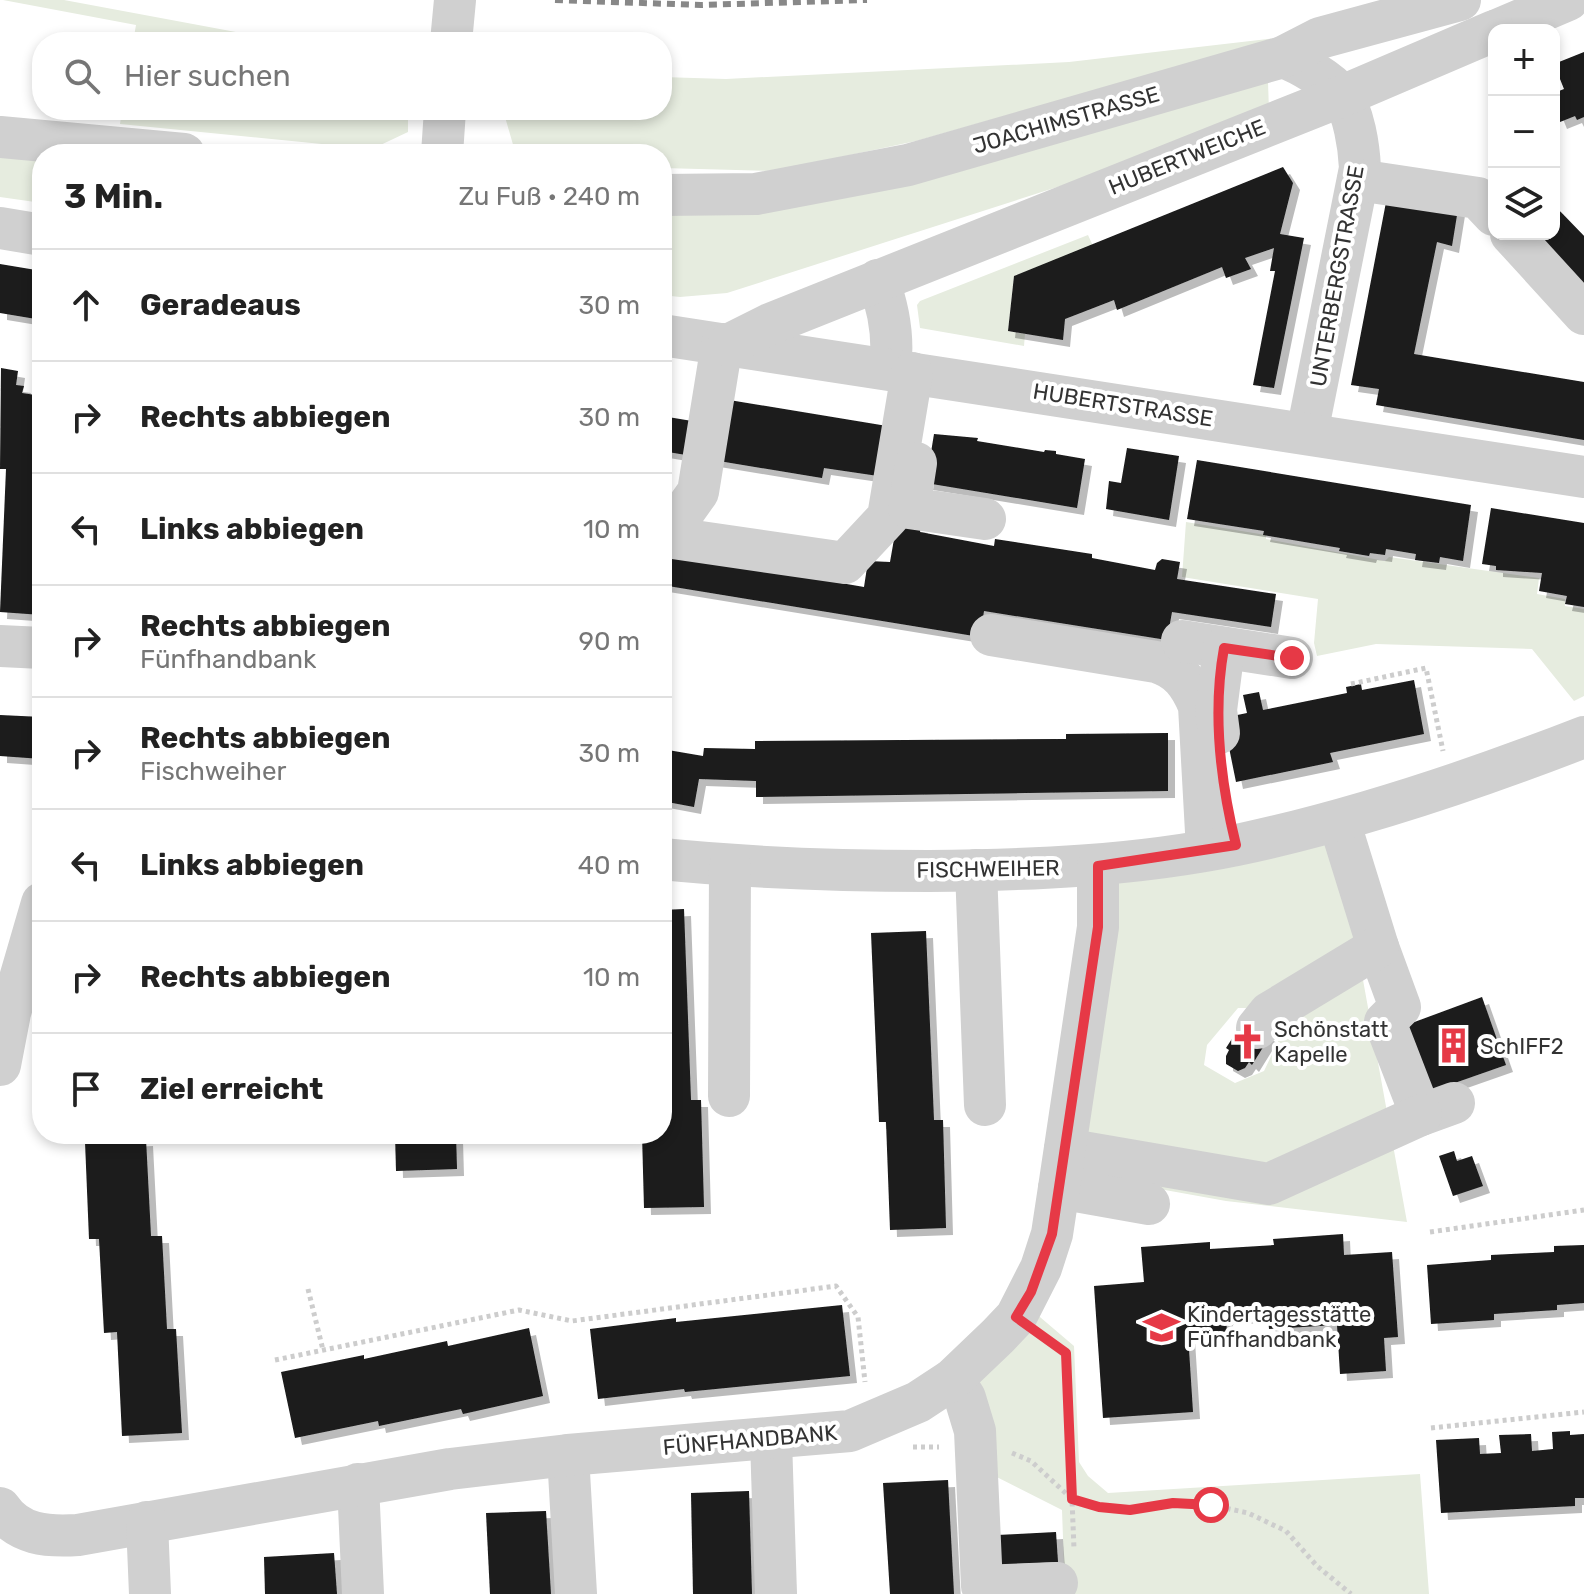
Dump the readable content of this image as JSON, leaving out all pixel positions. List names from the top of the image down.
{
  "streets": {
    "street": [
      "JOACHIMSTRASSE",
      "HUBERTWEICHE",
      "UNTERBERGSTRASSE",
      "HUBERTSTRASSE",
      "FISCHWEIHER",
      "FÜNFHANDBANK"
    ]
  },
  "crossings": [
    ["JOACHIMSTRASSE", "UNTERBERGSTRASSE"],
    ["HUBERTWEICHE", "UNTERBERGSTRASSE"],
    ["HUBERTWEICHE", "HUBERTSTRASSE"],
    ["UNTERBERGSTRASSE", "HUBERTSTRASSE"],
    ["FISCHWEIHER", "FÜNFHANDBANK"]
  ],
  "places": {
    "church": ["Schönstatt Kapelle"],
    "building": ["SchIFF2"],
    "school or university": ["Kindertagesstätte Fünfhandbank"]
  },
  "page": {
    "map_buttons": ["+", "−"],
    "search": "Hier suchen",
    "heading": ["3 Min.", "Zu Fuß · 240 m"],
    "list": [
      ["Geradeaus", "30 m"],
      ["Rechts abbiegen", "30 m"],
      ["Links abbiegen", "10 m"],
      ["Rechts abbiegen", "Fünfhandbank", "90 m"],
      ["Rechts abbiegen", "Fischweiher", "30 m"],
      ["Links abbiegen", "40 m"],
      ["Rechts abbiegen", "10 m"],
      "Ziel erreicht"
    ]
  }
}
